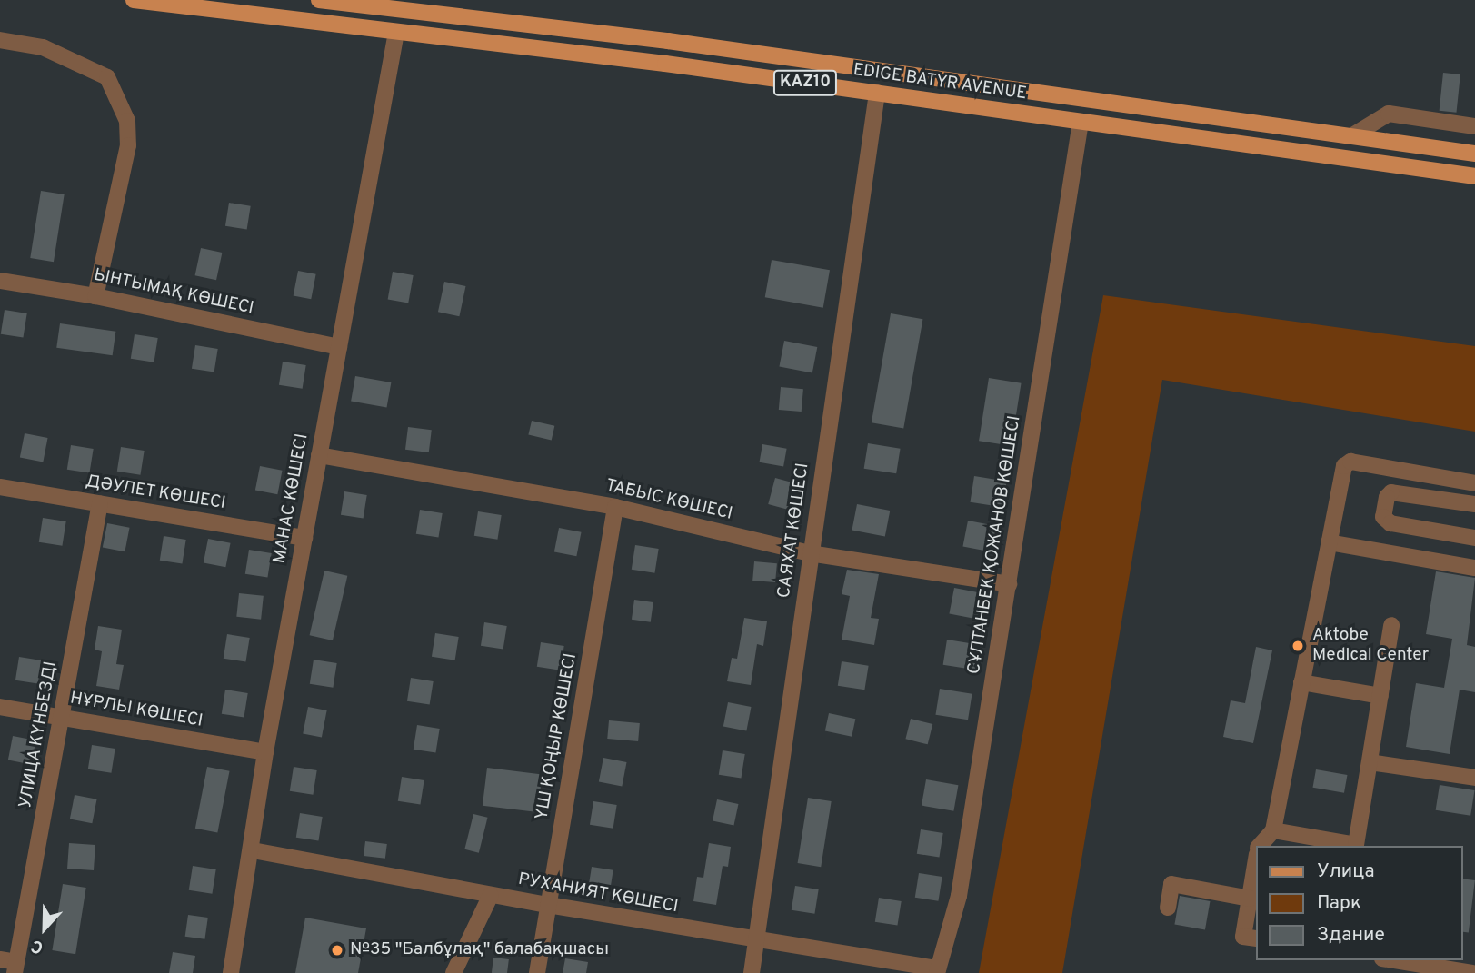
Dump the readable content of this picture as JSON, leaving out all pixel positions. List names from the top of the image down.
{
  "streets": {
    "main road": ["KAZ10", "EDIGE BATYR AVENUE"],
    "street": [
      "ЫНТЫМАҚ КӨШЕСІ",
      "ДӘУЛЕТ КӨШЕСІ",
      "МАНАС КӨШЕСІ",
      "ТАБЫС КӨШЕСІ",
      "САЯХАТ КӨШЕСІ",
      "СҰЛТАНБЕК ҚОЖАНОВ КӨШЕСІ",
      "НҰРЛЫ КӨШЕСІ",
      "УЛИЦА КҮНБЕЗДІ",
      "ҮШ ҚОҢЫР КӨШЕСІ",
      "РУХАНИЯТ КӨШЕСІ"
    ]
  },
  "crossings": [
    ["EDIGE BATYR AVENUE", "МАНАС КӨШЕСІ"],
    ["EDIGE BATYR AVENUE", "САЯХАТ КӨШЕСІ"],
    ["EDIGE BATYR AVENUE", "СҰЛТАНБЕК ҚОЖАНОВ КӨШЕСІ"],
    ["ЫНТЫМАҚ КӨШЕСІ", "МАНАС КӨШЕСІ"],
    ["ДӘУЛЕТ КӨШЕСІ", "МАНАС КӨШЕСІ"],
    ["ДӘУЛЕТ КӨШЕСІ", "УЛИЦА КҮНБЕЗДІ"],
    ["МАНАС КӨШЕСІ", "ТАБЫС КӨШЕСІ"],
    ["МАНАС КӨШЕСІ", "НҰРЛЫ КӨШЕСІ"],
    ["МАНАС КӨШЕСІ", "РУХАНИЯТ КӨШЕСІ"],
    ["ТАБЫС КӨШЕСІ", "САЯХАТ КӨШЕСІ"],
    ["ТАБЫС КӨШЕСІ", "СҰЛТАНБЕК ҚОЖАНОВ КӨШЕСІ"],
    ["ТАБЫС КӨШЕСІ", "ҮШ ҚОҢЫР КӨШЕСІ"],
    ["САЯХАТ КӨШЕСІ", "РУХАНИЯТ КӨШЕСІ"],
    ["СҰЛТАНБЕК ҚОЖАНОВ КӨШЕСІ", "РУХАНИЯТ КӨШЕСІ"],
    ["НҰРЛЫ КӨШЕСІ", "УЛИЦА КҮНБЕЗДІ"],
    ["ҮШ ҚОҢЫР КӨШЕСІ", "РУХАНИЯТ КӨШЕСІ"]
  ],
  "places": ["Aktobe Medical Center", "№35 \"Балбұлақ\" балабақшасы"],
  "legend": ["Улица", "Парк", "Здание"],
  "north": "bottom"
}
